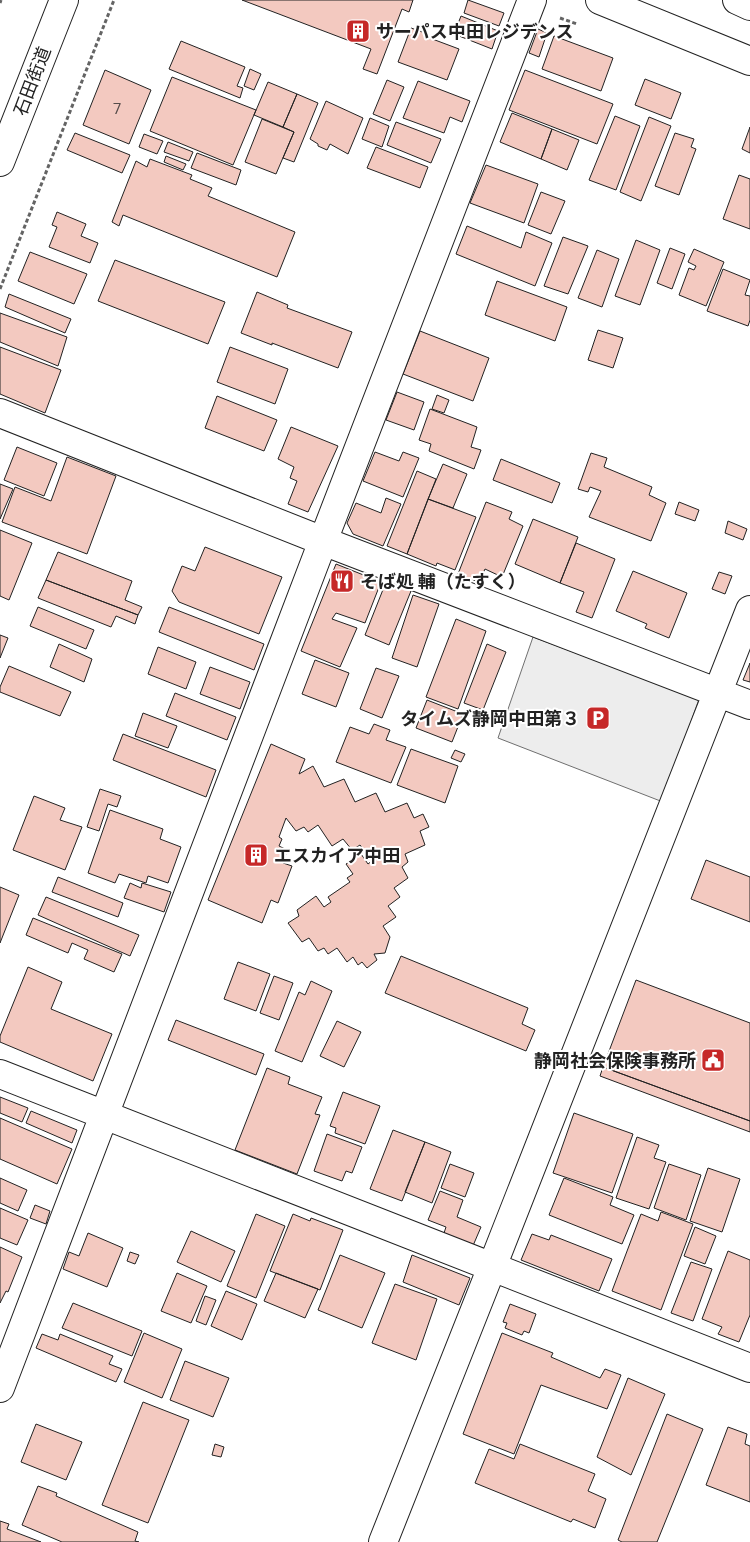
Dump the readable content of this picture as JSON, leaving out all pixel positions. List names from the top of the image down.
{
  "streets": {
    "street": ["石田街道"]
  },
  "places": {
    "building": ["サーパス中田レジデンス", "エスカイア中田"],
    "restaurant": ["そば処 輔（たすく）"],
    "parking": ["タイムズ静岡中田第３"],
    "public building": ["静岡社会保険事務所"]
  },
  "house_numbers": ["7"]
}
